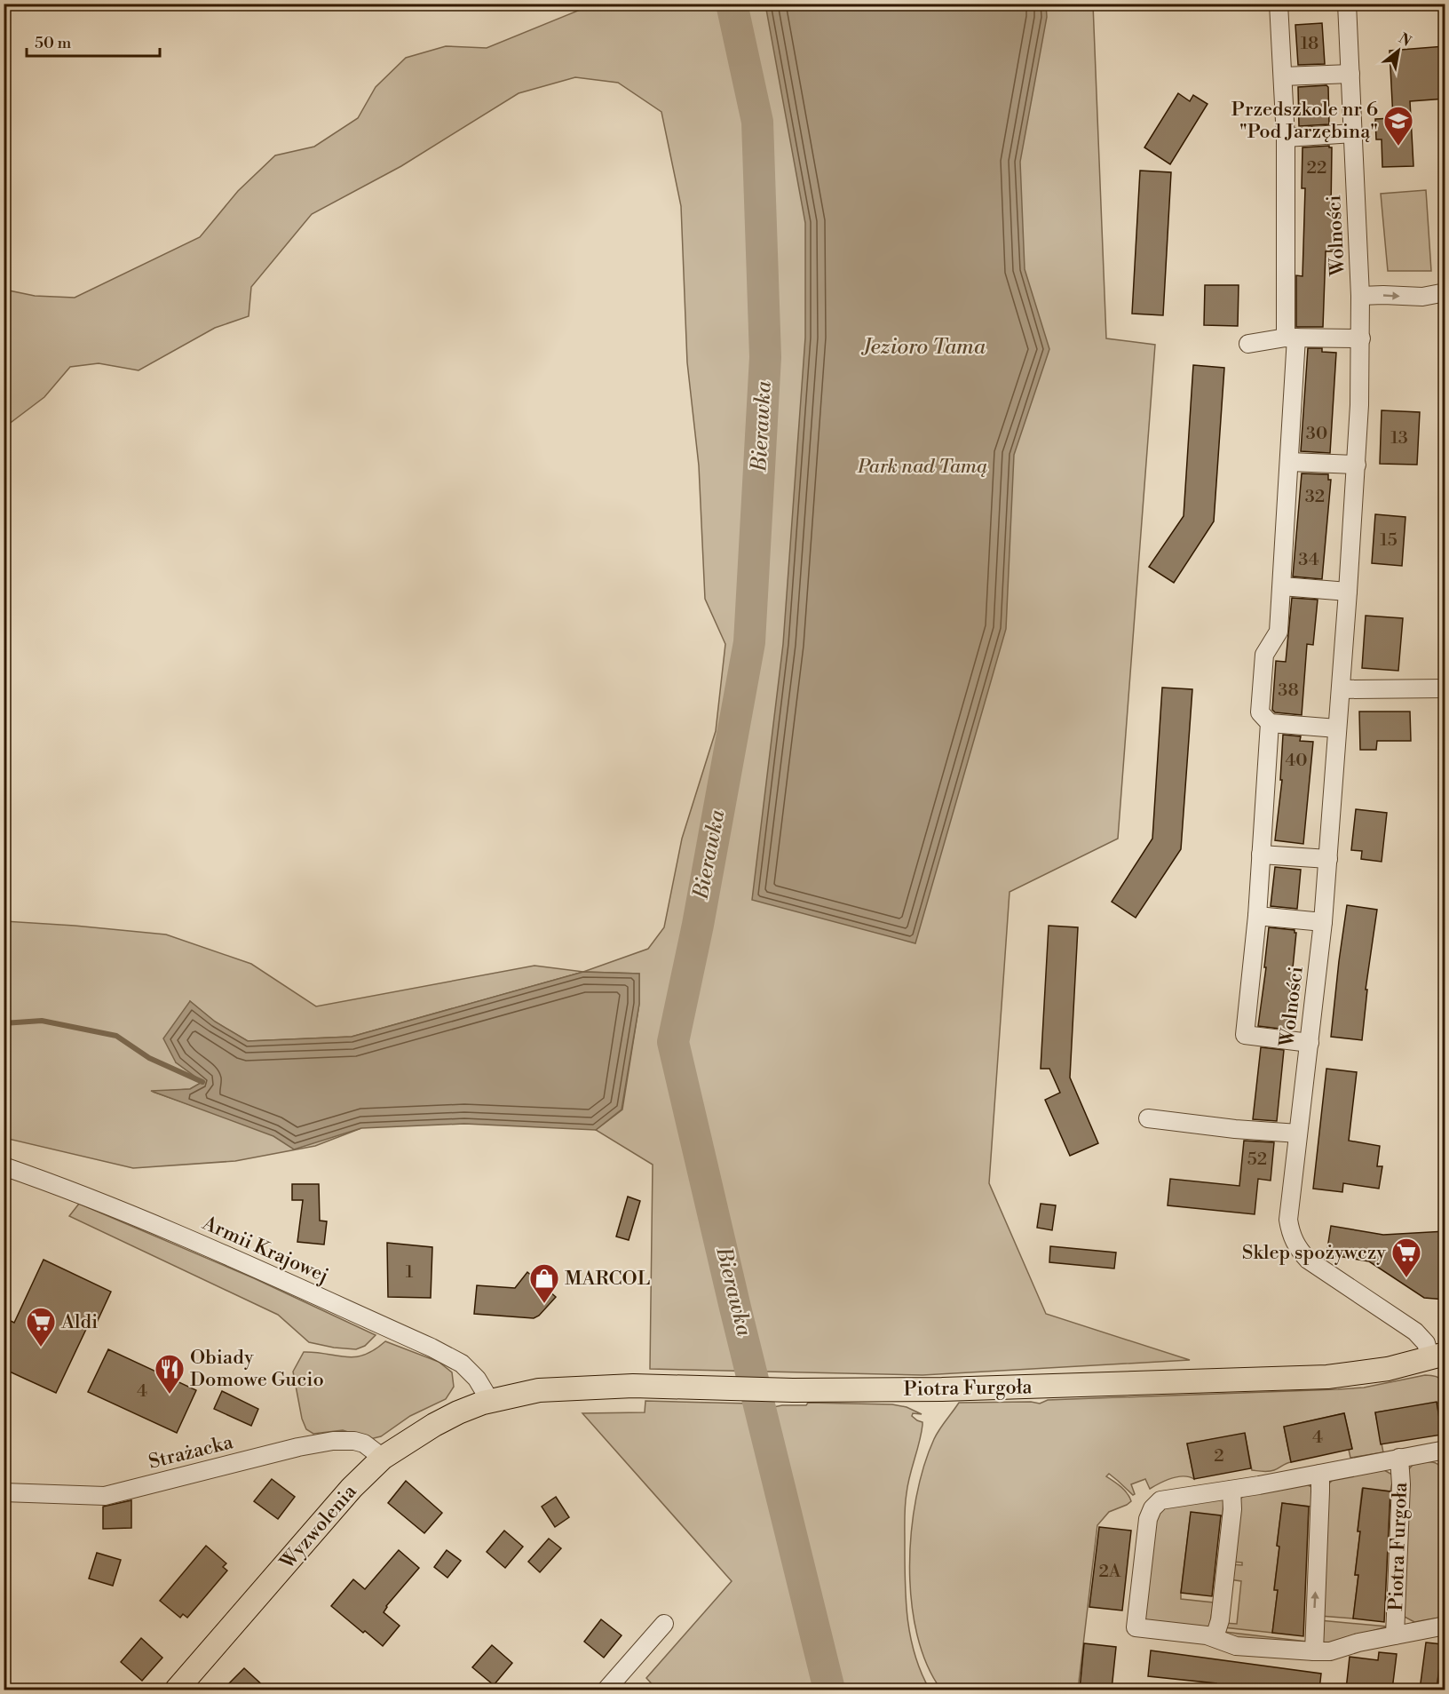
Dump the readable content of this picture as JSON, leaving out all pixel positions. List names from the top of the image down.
{
  "streets": {
    "main road": ["Piotra Furgoła", "Wyzwolenia"],
    "street": ["Wolności", "Armii Krajowej", "Strażacka"]
  },
  "crossings": [
    ["Wolności", "Piotra Furgoła"],
    ["Armii Krajowej", "Piotra Furgoła"],
    ["Armii Krajowej", "Wyzwolenia"],
    ["Piotra Furgoła", "Wyzwolenia"],
    ["Strażacka", "Wyzwolenia"]
  ],
  "water": ["Jezioro Tama", "Bierawka"],
  "parks": ["Park nad Tamą"],
  "places": {
    "school or university": ["Przedszkole nr 6 \"Pod Jarzębiną\""],
    "supermarket": ["Sklep spożywczy", "Aldi"],
    "shop": ["MARCOL"],
    "restaurant": ["Obiady Domowe Gucio"]
  },
  "house_numbers": [
    "18",
    "22",
    "30",
    "13",
    "32",
    "15",
    "34",
    "38",
    "40",
    "52",
    "1",
    "4",
    "4",
    "2",
    "2A"
  ],
  "scale_bar": "50 m",
  "north": "top right"
}
